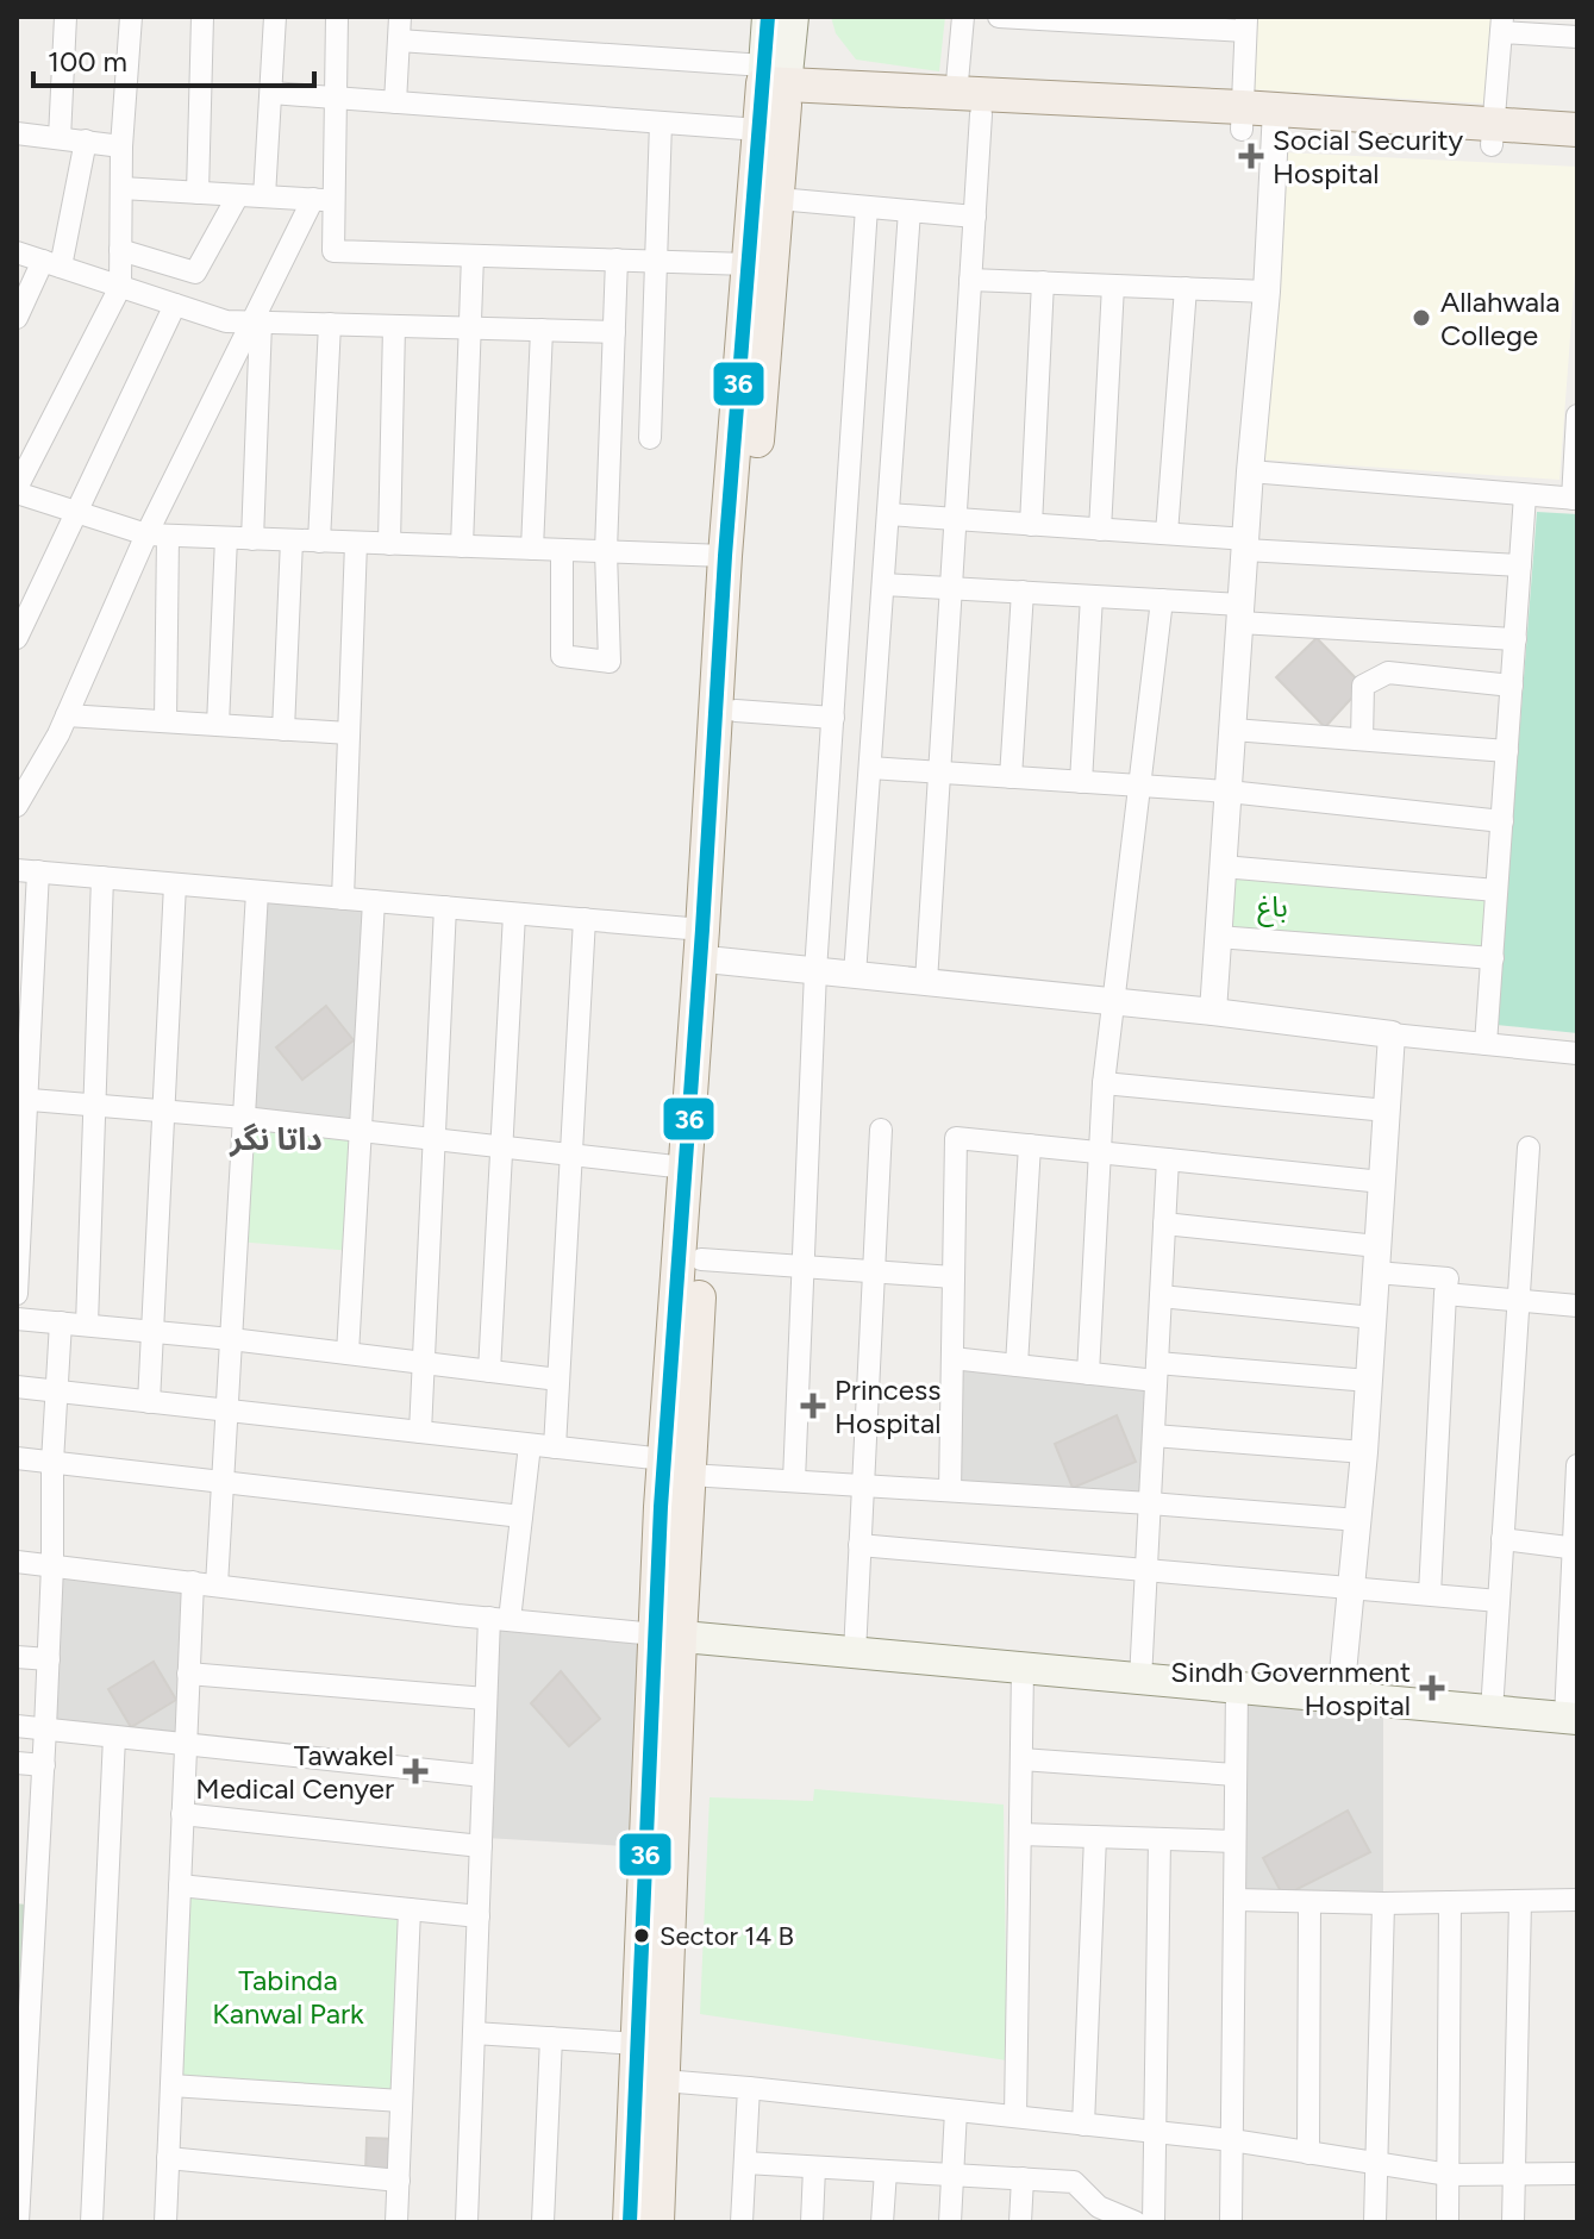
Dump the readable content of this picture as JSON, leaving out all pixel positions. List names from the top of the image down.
{
  "districts": ["داتا نگر"],
  "parks": ["باغ", "Tabinda Kanwal Park"],
  "places": {
    "health": [
      "Social Security Hospital",
      "Princess Hospital",
      "Sindh Government Hospital",
      "Tawakel Medical Cenyer"
    ],
    "other": ["Allahwala College", "Sector 14 B"]
  },
  "lines": ["transit line 36"],
  "scale_bar": "100 m"
}
